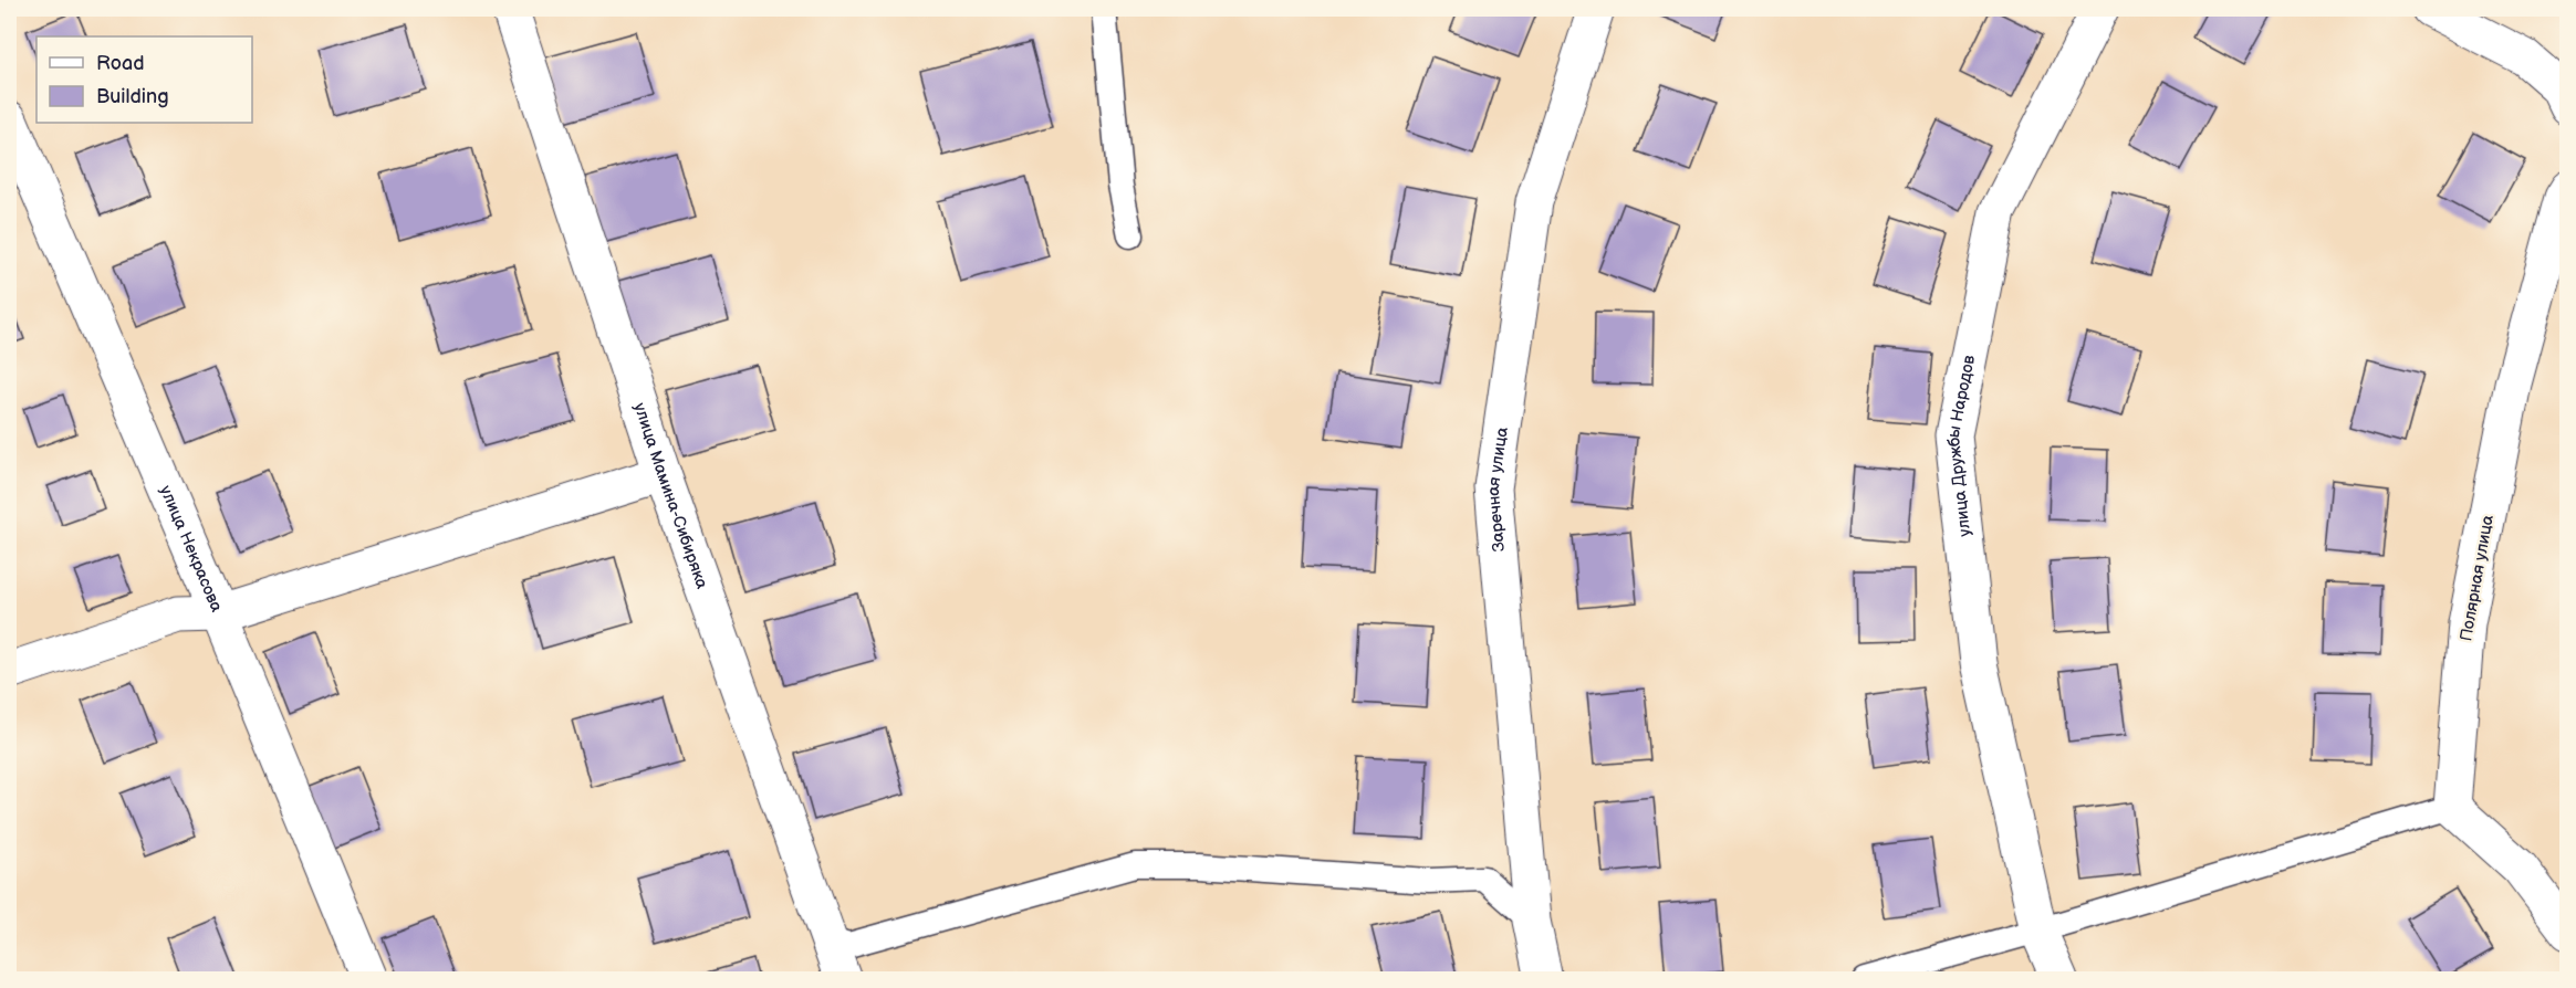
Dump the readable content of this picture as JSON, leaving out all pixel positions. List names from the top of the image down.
{
  "streets": {
    "street": [
      "улица Дружбы Народов",
      "Заречная улица",
      "улица Мамина-Сибиряка",
      "улица Некрасова",
      "Полярная улица"
    ]
  },
  "legend": ["Road", "Building"]
}
